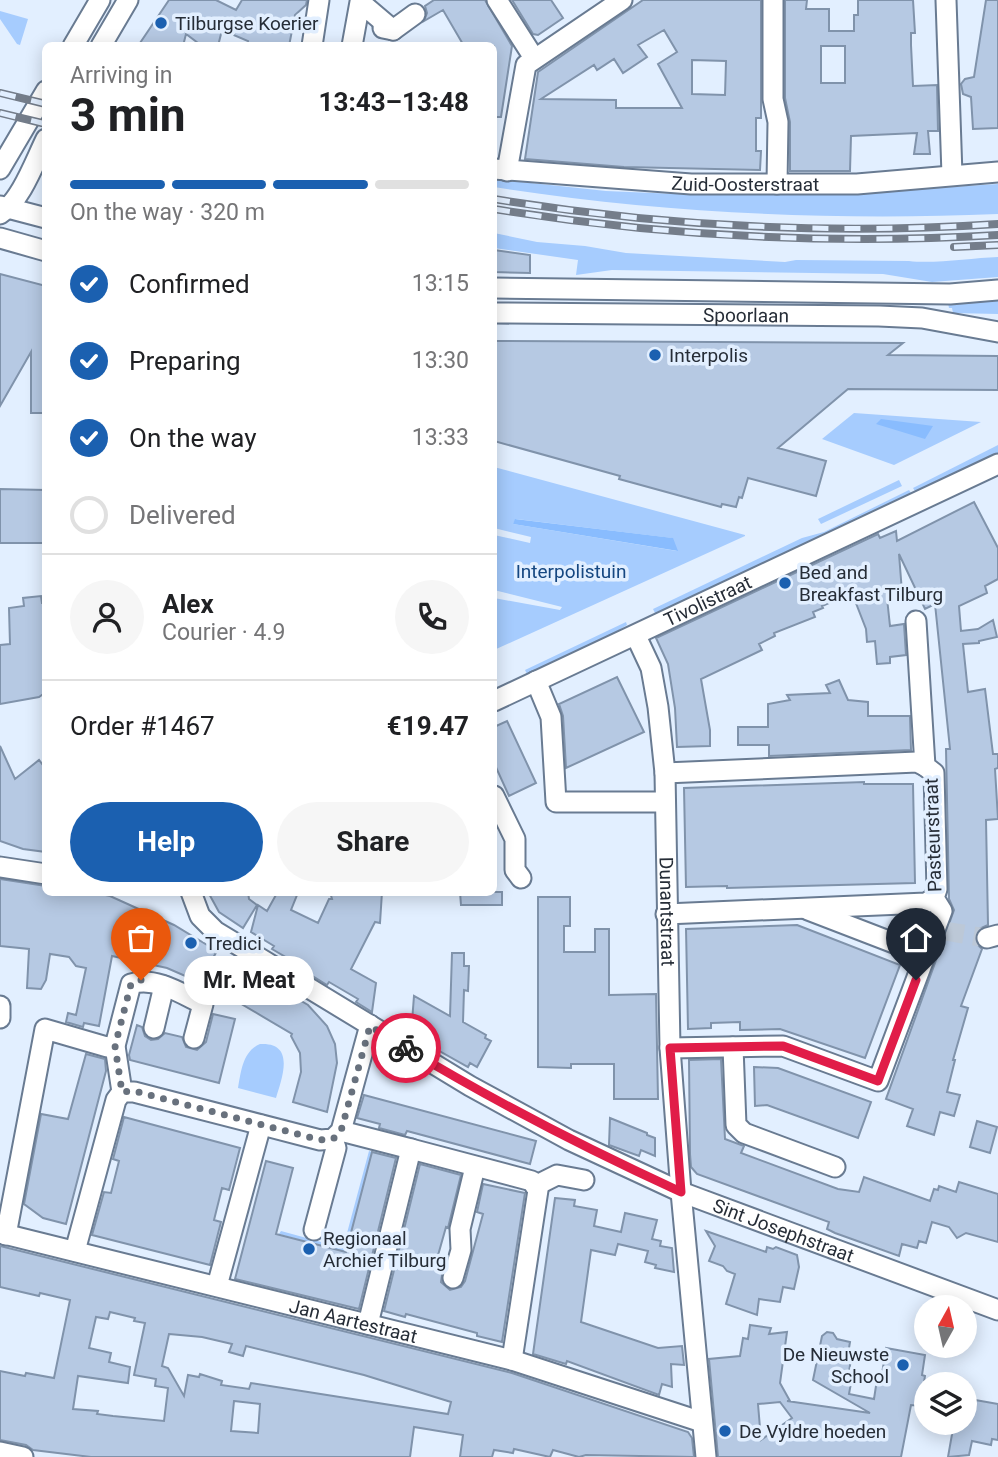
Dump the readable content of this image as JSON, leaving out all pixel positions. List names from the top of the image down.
{
  "streets": {
    "street": [
      "Zuid-Oosterstraat",
      "Spoorlaan",
      "Tivolistraat",
      "Pasteurstraat",
      "Dunantstraat",
      "Sint Josephstraat",
      "Jan Aartestraat"
    ]
  },
  "crossings": [
    ["Tivolistraat", "Dunantstraat"],
    ["Dunantstraat", "Sint Josephstraat"],
    ["Dunantstraat", "Jan Aartestraat"]
  ],
  "parks": ["Interpolistuin"],
  "places": [
    "Tilburgse Koerier",
    "Interpolis",
    "Bed and Breakfast Tilburg",
    "Tredici",
    "Mr. Meat",
    "Regionaal Archief Tilburg",
    "De Nieuwste School",
    "De Vyldre hoeden"
  ],
  "north": "top",
  "page": {
    "heading": ["3 min", "Arriving in", "13:43–13:48"],
    "panel": [
      "Alex",
      "Courier · 4.9",
      "Order #1467",
      "€19.47"
    ],
    "bar": "On the way · 320 m",
    "list": [
      ["Confirmed", "13:15"],
      ["Preparing", "13:30"],
      ["On the way", "13:33"],
      "Delivered"
    ],
    "buttons": ["Help", "Share"],
    "bubble": "Mr. Meat"
  }
}
